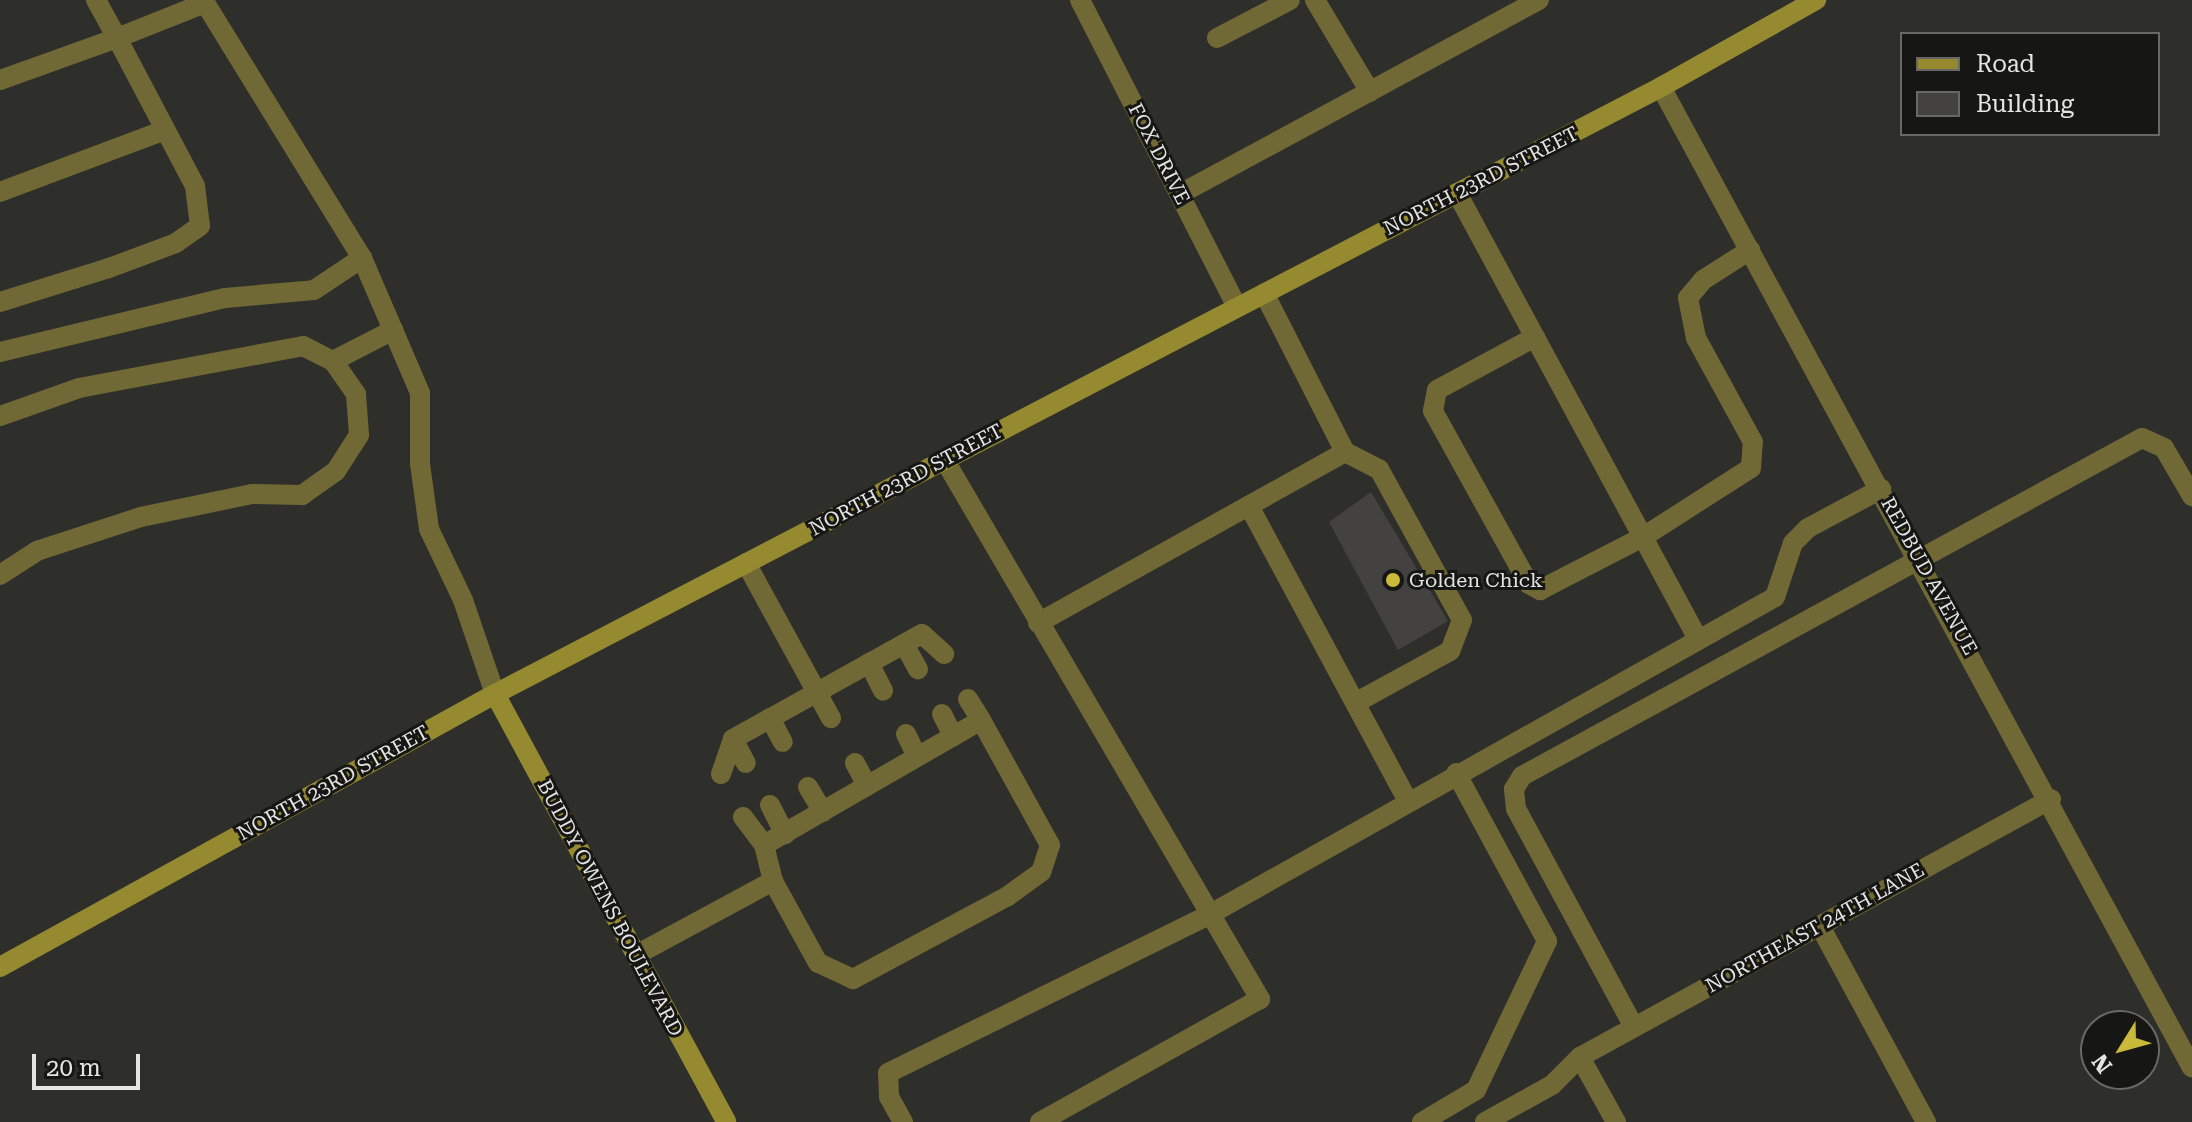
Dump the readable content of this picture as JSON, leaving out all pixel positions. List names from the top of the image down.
{
  "streets": {
    "main road": ["NORTH 23RD STREET", "BUDDY OWENS BOULEVARD"],
    "street": ["FOX DRIVE", "REDBUD AVENUE", "NORTHEAST 24TH LANE"]
  },
  "crossings": [
    ["FOX DRIVE", "NORTH 23RD STREET"],
    ["NORTH 23RD STREET", "REDBUD AVENUE"],
    ["NORTH 23RD STREET", "BUDDY OWENS BOULEVARD"],
    ["REDBUD AVENUE", "NORTHEAST 24TH LANE"]
  ],
  "places": ["Golden Chick"],
  "legend": ["Road", "Building"],
  "scale_bar": "20 m",
  "north": "bottom left"
}
